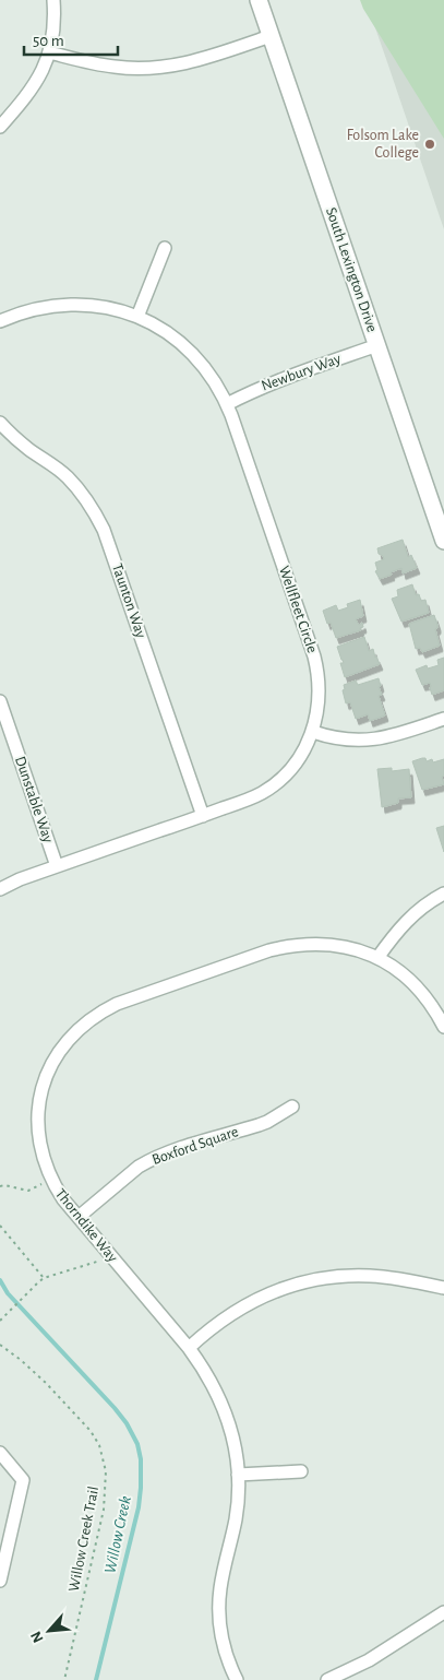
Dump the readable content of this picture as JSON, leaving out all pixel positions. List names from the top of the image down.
{
  "streets": {
    "street": [
      "South Lexington Drive",
      "Newbury Way",
      "Taunton Way",
      "Wellfleet Circle",
      "Dunstable Way",
      "Boxford Square",
      "Thorndike Way"
    ],
    "path": ["Willow Creek Trail"]
  },
  "crossings": [
    ["South Lexington Drive", "Newbury Way"],
    ["Newbury Way", "Wellfleet Circle"],
    ["Taunton Way", "Wellfleet Circle"],
    ["Wellfleet Circle", "Dunstable Way"],
    ["Boxford Square", "Thorndike Way"]
  ],
  "water": ["Willow Creek"],
  "places": ["Folsom Lake College"],
  "scale_bar": "50 m",
  "north": "bottom left"
}
